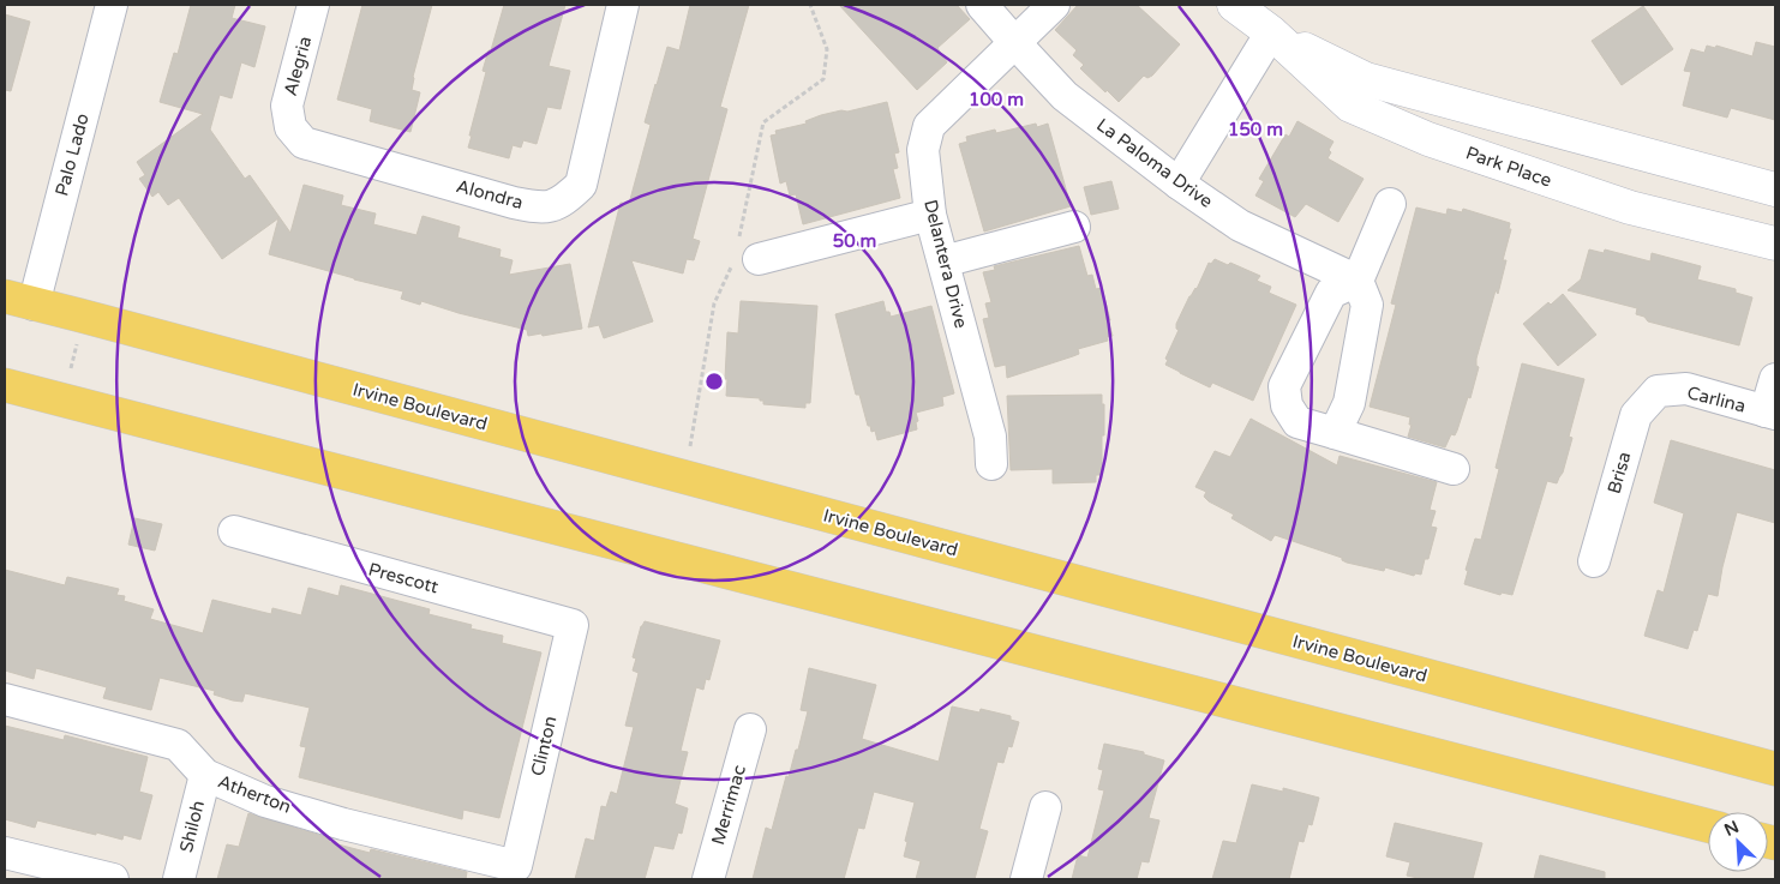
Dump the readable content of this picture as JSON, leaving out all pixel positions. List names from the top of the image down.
{
  "streets": {
    "main road": ["Irvine Boulevard"],
    "street": [
      "Alegria",
      "Palo Lado",
      "La Paloma Drive",
      "Park Place",
      "Alondra",
      "Delantera Drive",
      "Carlina",
      "Brisa",
      "Prescott",
      "Clinton",
      "Atherton",
      "Merrimac",
      "Shiloh"
    ]
  },
  "crossings": [
    ["Alegria", "Alondra"],
    ["Palo Lado", "Irvine Boulevard"],
    ["La Paloma Drive", "Delantera Drive"],
    ["Carlina", "Brisa"],
    ["Prescott", "Clinton"],
    ["Clinton", "Atherton"],
    ["Atherton", "Shiloh"]
  ],
  "north": "top left",
  "rings": ["100 m", "150 m", "50 m"]
}
